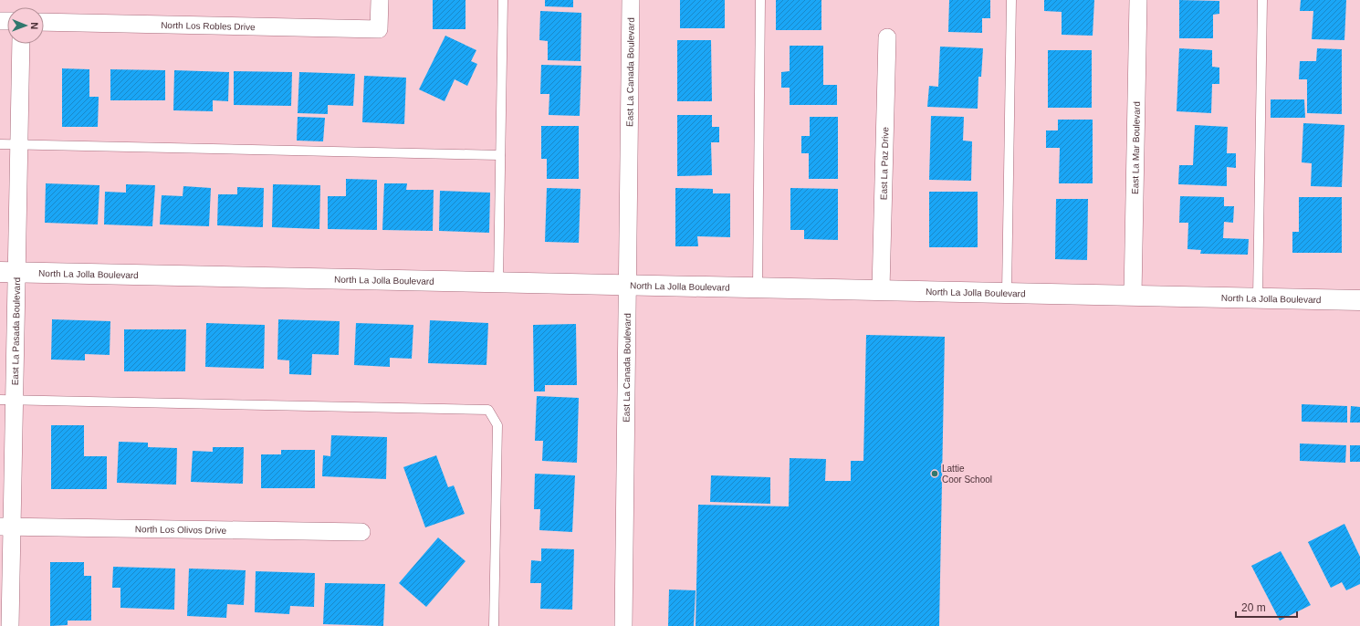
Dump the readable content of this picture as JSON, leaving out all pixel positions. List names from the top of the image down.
{
  "streets": {
    "street": [
      "North Los Robles Drive",
      "East La Canada Boulevard",
      "East La Mar Boulevard",
      "East La Paz Drive",
      "North La Jolla Boulevard",
      "East La Pasada Boulevard",
      "North Los Olivos Drive"
    ]
  },
  "crossings": [
    ["East La Canada Boulevard", "North La Jolla Boulevard"],
    ["East La Mar Boulevard", "North La Jolla Boulevard"],
    ["East La Paz Drive", "North La Jolla Boulevard"],
    ["North La Jolla Boulevard", "East La Pasada Boulevard"],
    ["East La Pasada Boulevard", "North Los Olivos Drive"]
  ],
  "places": ["Lattie Coor School"],
  "scale_bar": "20 m",
  "north": "right"
}
